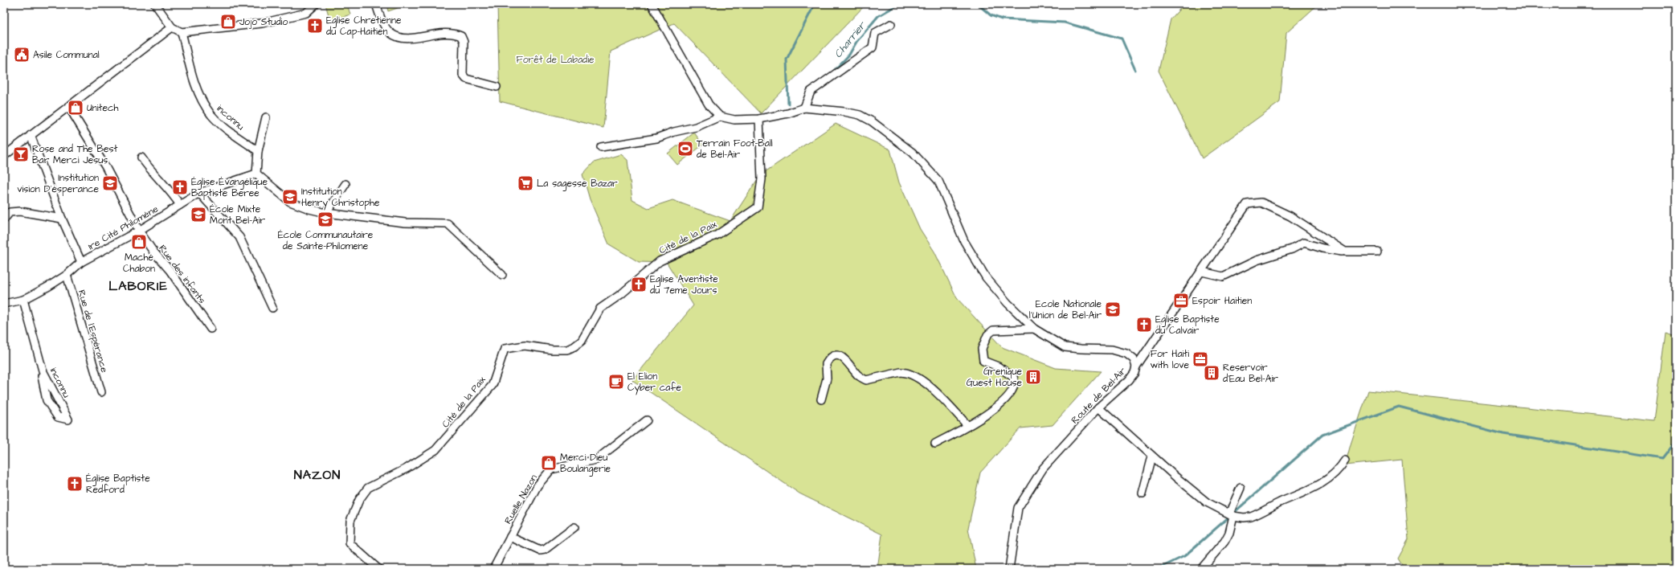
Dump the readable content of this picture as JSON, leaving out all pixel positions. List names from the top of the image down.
{
  "streets": {
    "street": [
      "inconnu",
      "1re Cité Philomène",
      "Cité de la Paix",
      "Rue des infants",
      "Rue de l’Espérance",
      "Route de Bel-Air",
      "Ruelle Nazon"
    ]
  },
  "crossings": [
    ["inconnu", "1re Cité Philomène"],
    ["1re Cité Philomène", "Rue des infants"],
    ["1re Cité Philomène", "Rue de l’Espérance"],
    ["Cité de la Paix", "Route de Bel-Air"]
  ],
  "districts": ["LABORIE", "NAZON"],
  "water": ["Charrier"],
  "parks": ["Forêt de Labadie"],
  "places": {
    "shop": [
      "Jojo Studio",
      "Unitech",
      "Maché Chabon",
      "Merci Dieu Boulangerie"
    ],
    "church": [
      "Eglise Chretienne du Cap-Haitien",
      "Église Évangélique Baptiste Beree",
      "Eglise Aventiste du 7eme Jours",
      "Eglise Baptiste du Calvair",
      "Église Baptiste Redford"
    ],
    "public building": ["Asile Communal"],
    "sports": ["Terrain Foot-Ball de Bel-Air"],
    "bar": ["Rose and The Best Bar Merci Jesus"],
    "school or university": [
      "Institution vision D´ésperance",
      "Institution Henry Christophe",
      "École Mixte Mont Bel-Air",
      "École Communautaire de Sainte-Philomene",
      "Ecole Nationale l'Union de Bel-Air"
    ],
    "supermarket": ["La sagesse Bazar"],
    "office": ["Espoir Haitien", "For Haiti with love"],
    "building": ["Reservoir d'Eau Bel-Air", "Grenique Guest House"],
    "cafe": ["El Elion Cyber cafe"]
  }
}
